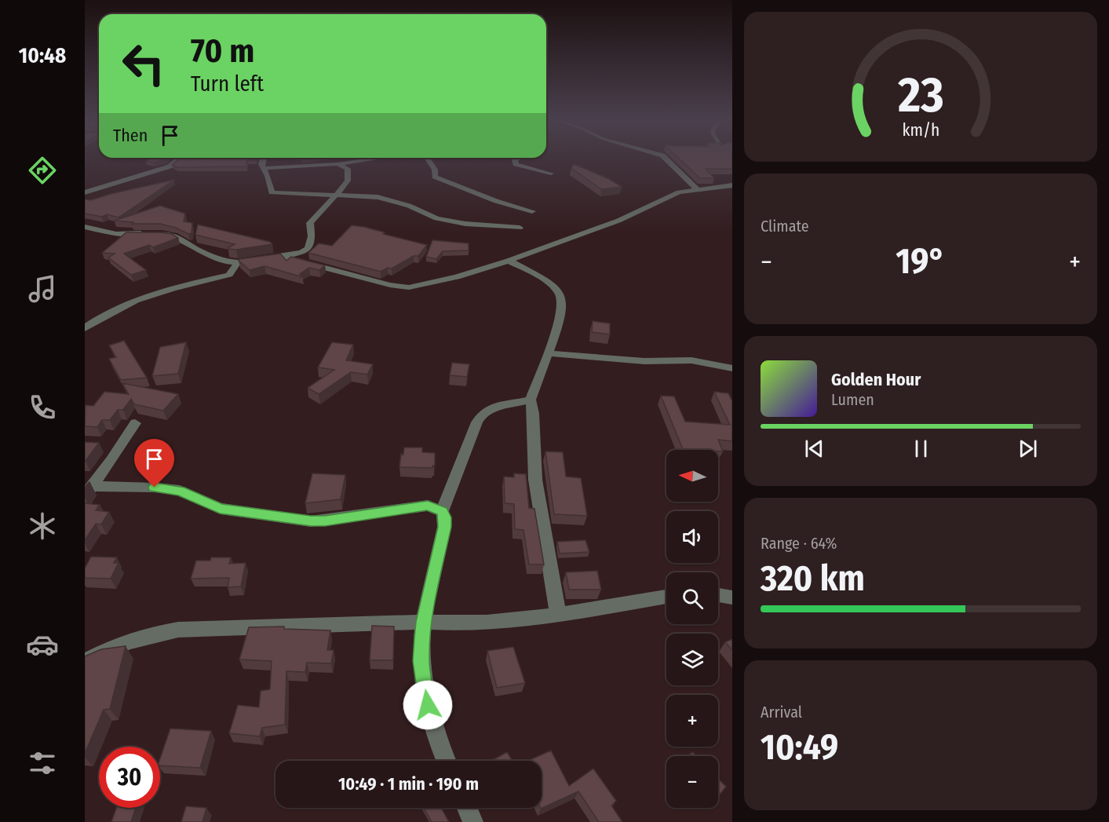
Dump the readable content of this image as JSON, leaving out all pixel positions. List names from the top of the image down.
{
  "north": "left",
  "page": {
    "tabs": "10:48",
    "turn": ["70 m", "Turn left"],
    "then": "Then",
    "tile": [
      "Climate",
      ["Range · 64%", "320 km"],
      ["Arrival", "10:49"]
    ],
    "heat": ["−", "19°", "+"],
    "song": ["Golden Hour", "Lumen"],
    "map_buttons": ["+", "−"],
    "limit": "30",
    "trip": "10:49 · 1 min · 190 m",
    "gauge": ["23", "km/h"]
  }
}
